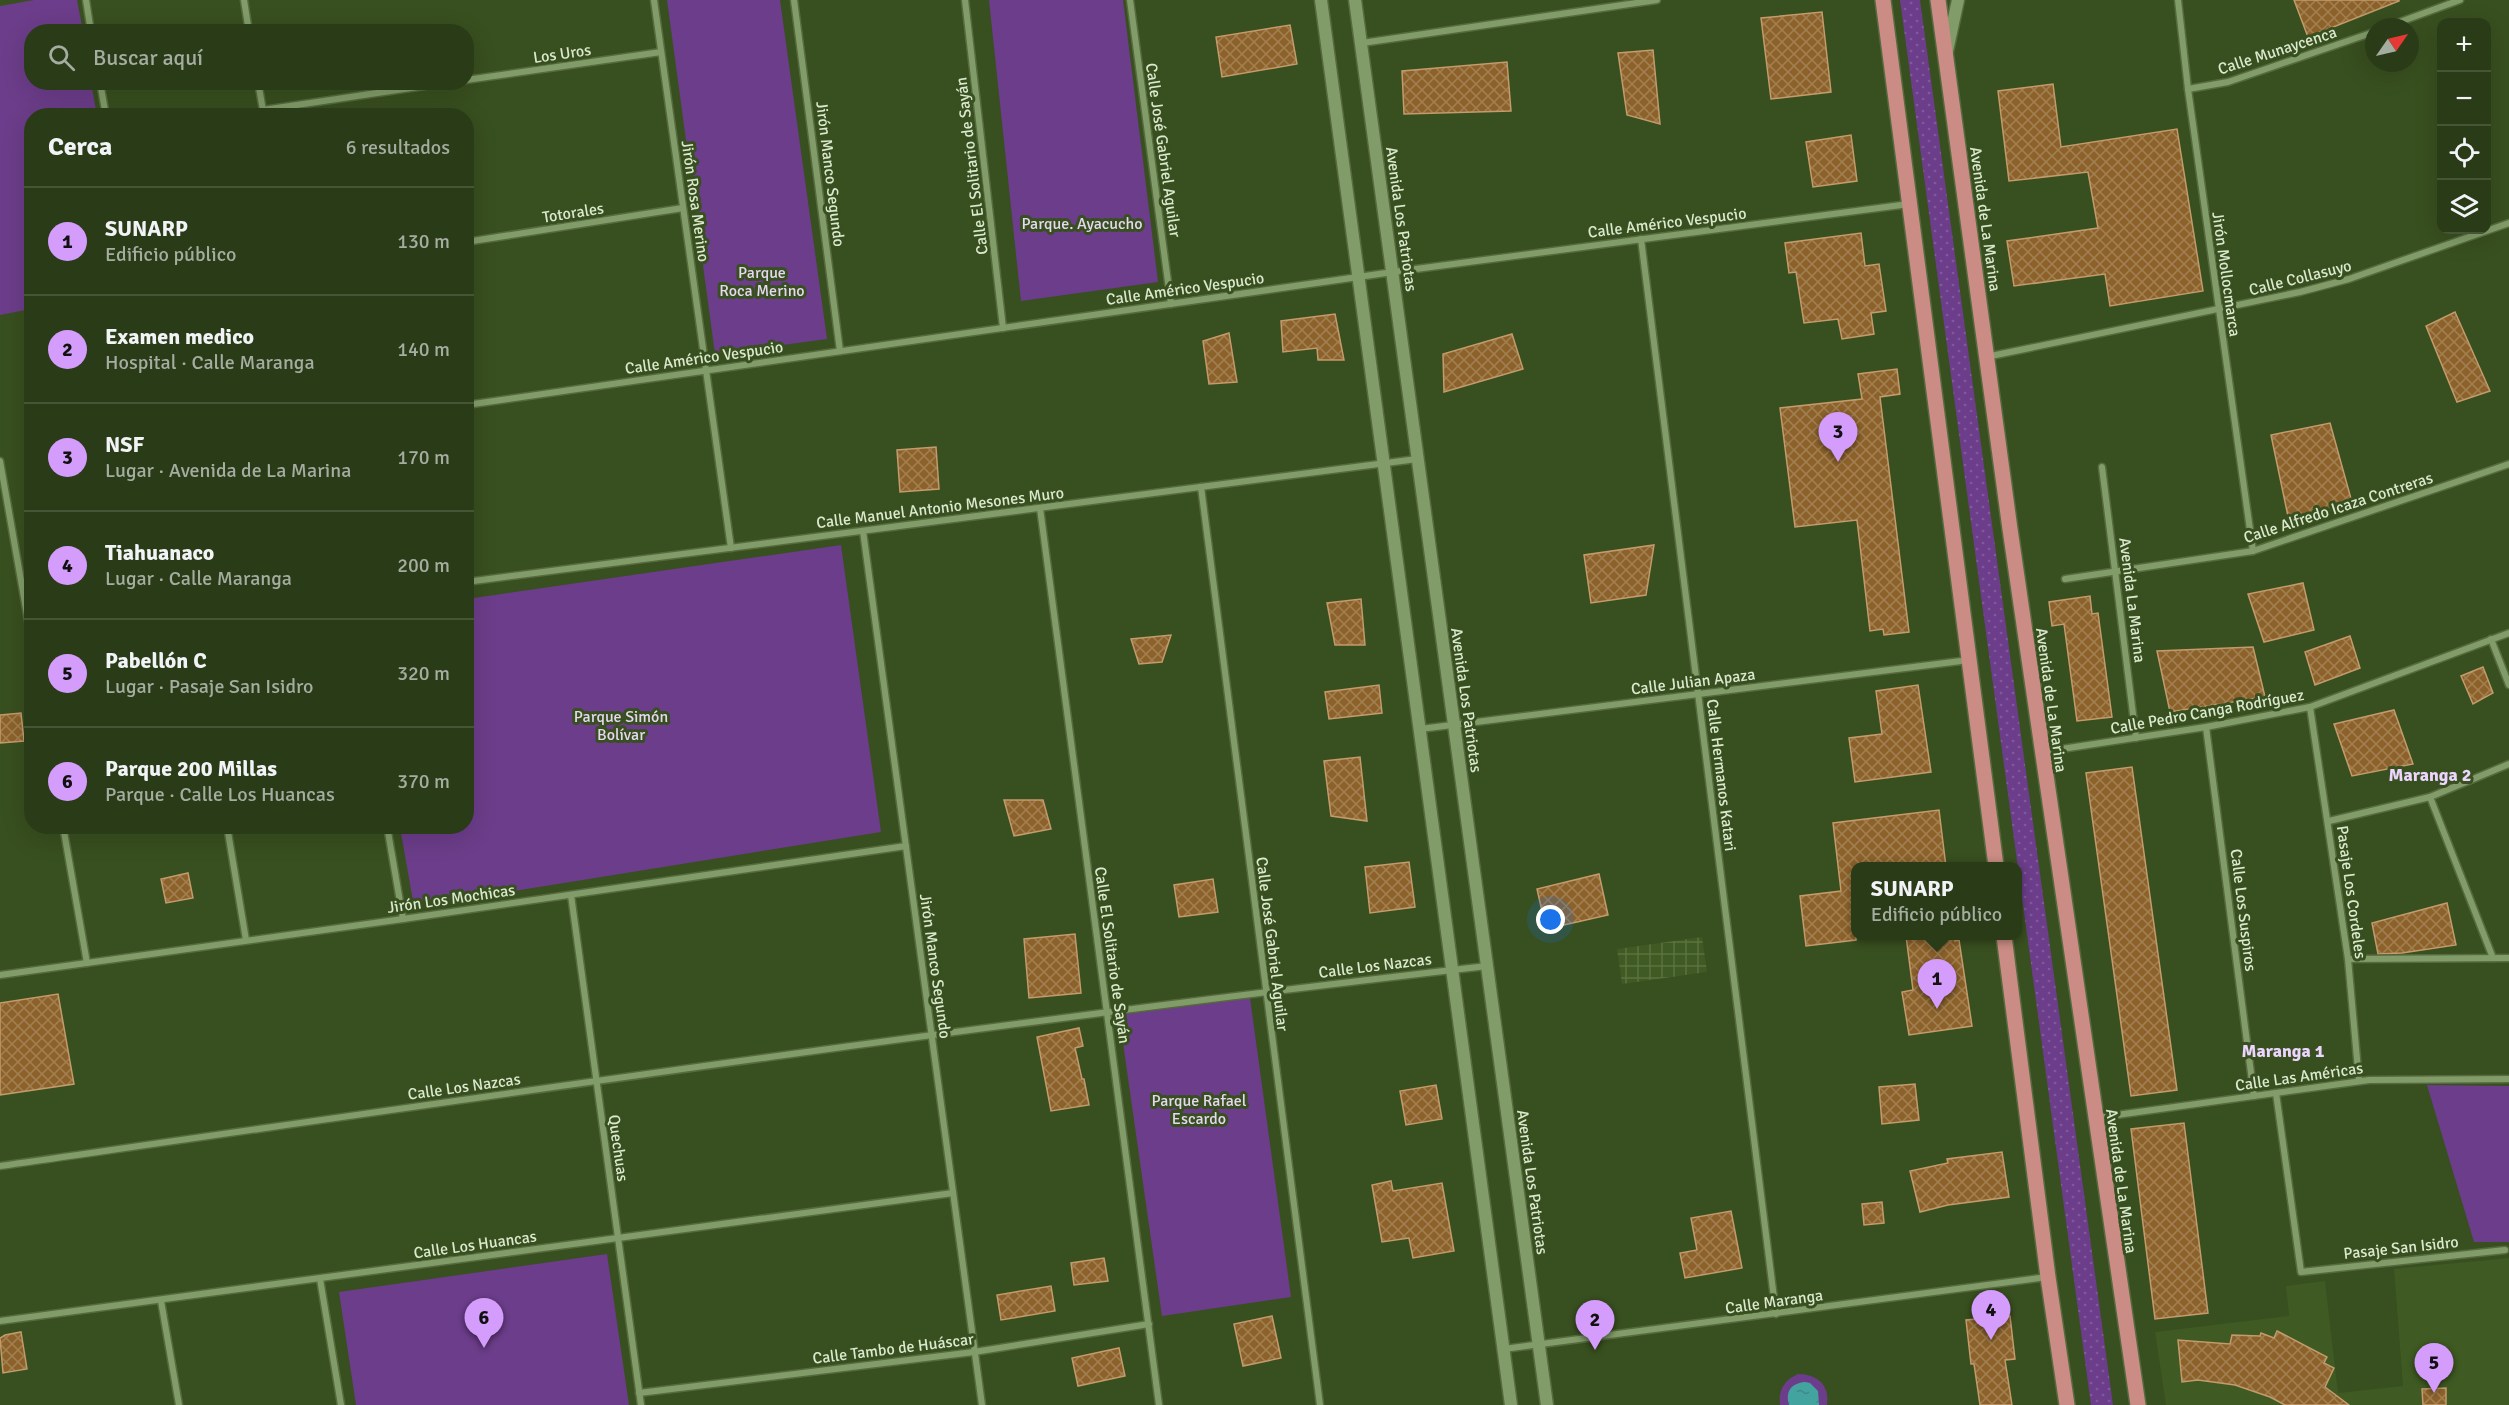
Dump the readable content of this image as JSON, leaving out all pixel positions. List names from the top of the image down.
{
  "streets": {
    "main road": ["Avenida Los Patriotas", "Avenida de La Marina"],
    "street": [
      "Calle Munaycenca",
      "Los Uros",
      "Calle José Gabriel Aguilar",
      "Calle El Solitario de Sayán",
      "Jirón Manco Segundo",
      "Jirón Rosa Merino",
      "Totorales",
      "Calle Américo Vespucio",
      "Jirón Mollocmarca",
      "Calle Collasuyo",
      "Calle Manuel Antonio Mesones Muro",
      "Calle Alfredo Icaza Contreras",
      "Avenida La Marina",
      "Calle Julian Apaza",
      "Calle Pedro Canga Rodríguez",
      "Calle Hermanos Katari",
      "Pasaje Los Cordeles",
      "Jirón Los Mochicas",
      "Calle Los Suspiros",
      "Calle Los Nazcas",
      "Calle Las Américas",
      "Quechuas",
      "Calle Los Huancas",
      "Pasaje San Isidro",
      "Calle Maranga",
      "Calle Tambo de Huáscar"
    ]
  },
  "crossings": [
    ["Calle Munaycenca", "Jirón Mollocmarca"],
    ["Los Uros", "Jirón Rosa Merino"],
    ["Calle José Gabriel Aguilar", "Calle Américo Vespucio"],
    ["Calle José Gabriel Aguilar", "Calle Manuel Antonio Mesones Muro"],
    ["Calle José Gabriel Aguilar", "Calle Los Nazcas"],
    ["Calle El Solitario de Sayán", "Calle Américo Vespucio"],
    ["Calle El Solitario de Sayán", "Calle Manuel Antonio Mesones Muro"],
    ["Calle El Solitario de Sayán", "Calle Los Nazcas"],
    ["Calle El Solitario de Sayán", "Calle Tambo de Huáscar"],
    ["Jirón Manco Segundo", "Calle Américo Vespucio"],
    ["Jirón Manco Segundo", "Calle Manuel Antonio Mesones Muro"],
    ["Jirón Manco Segundo", "Jirón Los Mochicas"],
    ["Jirón Manco Segundo", "Calle Los Nazcas"],
    ["Jirón Manco Segundo", "Calle Los Huancas"],
    ["Jirón Manco Segundo", "Calle Tambo de Huáscar"],
    ["Jirón Rosa Merino", "Totorales"],
    ["Jirón Rosa Merino", "Calle Américo Vespucio"],
    ["Jirón Rosa Merino", "Calle Manuel Antonio Mesones Muro"],
    ["Avenida Los Patriotas", "Calle Américo Vespucio"],
    ["Avenida Los Patriotas", "Calle Manuel Antonio Mesones Muro"],
    ["Avenida Los Patriotas", "Calle Julian Apaza"],
    ["Avenida Los Patriotas", "Calle Los Nazcas"],
    ["Avenida Los Patriotas", "Calle Maranga"],
    ["Avenida de La Marina", "Calle Collasuyo"],
    ["Avenida de La Marina", "Calle Pedro Canga Rodríguez"],
    ["Avenida de La Marina", "Calle Las Américas"],
    ["Calle Américo Vespucio", "Calle Hermanos Katari"],
    ["Jirón Mollocmarca", "Calle Collasuyo"],
    ["Jirón Mollocmarca", "Calle Alfredo Icaza Contreras"],
    ["Calle Alfredo Icaza Contreras", "Avenida La Marina"],
    ["Avenida La Marina", "Calle Pedro Canga Rodríguez"],
    ["Calle Julian Apaza", "Calle Hermanos Katari"],
    ["Calle Pedro Canga Rodríguez", "Pasaje Los Cordeles"],
    ["Calle Pedro Canga Rodríguez", "Calle Los Suspiros"],
    ["Calle Hermanos Katari", "Calle Maranga"],
    ["Pasaje Los Cordeles", "Calle Las Américas"],
    ["Jirón Los Mochicas", "Quechuas"],
    ["Calle Los Suspiros", "Calle Las Américas"],
    ["Calle Los Nazcas", "Quechuas"],
    ["Calle Las Américas", "Pasaje San Isidro"],
    ["Quechuas", "Calle Los Huancas"],
    ["Quechuas", "Calle Tambo de Huáscar"]
  ],
  "districts": ["Maranga 2", "Maranga 1"],
  "parks": [
    "Parque. Ayacucho",
    "Parque Roca Merino",
    "Parque Simón Bolívar",
    "Parque Rafael Escardo"
  ],
  "north": "top right",
  "page": {
    "map_buttons": ["+", "−"],
    "search": "Buscar aquí",
    "heading": ["Cerca", "6 resultados"],
    "list": [
      {
        "mark": "1",
        "name": "SUNARP",
        "note": "Edificio público",
        "value": "130 m"
      },
      {
        "mark": "2",
        "name": "Examen medico",
        "note": "Hospital · Calle Maranga",
        "value": "140 m"
      },
      {
        "mark": "3",
        "name": "NSF",
        "note": "Lugar · Avenida de La Marina",
        "value": "170 m"
      },
      {
        "mark": "4",
        "name": "Tiahuanaco",
        "note": "Lugar · Calle Maranga",
        "value": "200 m"
      },
      {
        "mark": "5",
        "name": "Pabellón C",
        "note": "Lugar · Pasaje San Isidro",
        "value": "320 m"
      },
      {
        "mark": "6",
        "name": "Parque 200 Millas",
        "note": "Parque · Calle Los Huancas",
        "value": "370 m"
      }
    ],
    "pins": [
      "3",
      "1",
      "4",
      "6",
      "2",
      "5"
    ],
    "popup": ["SUNARP", "Edificio público"]
  }
}
